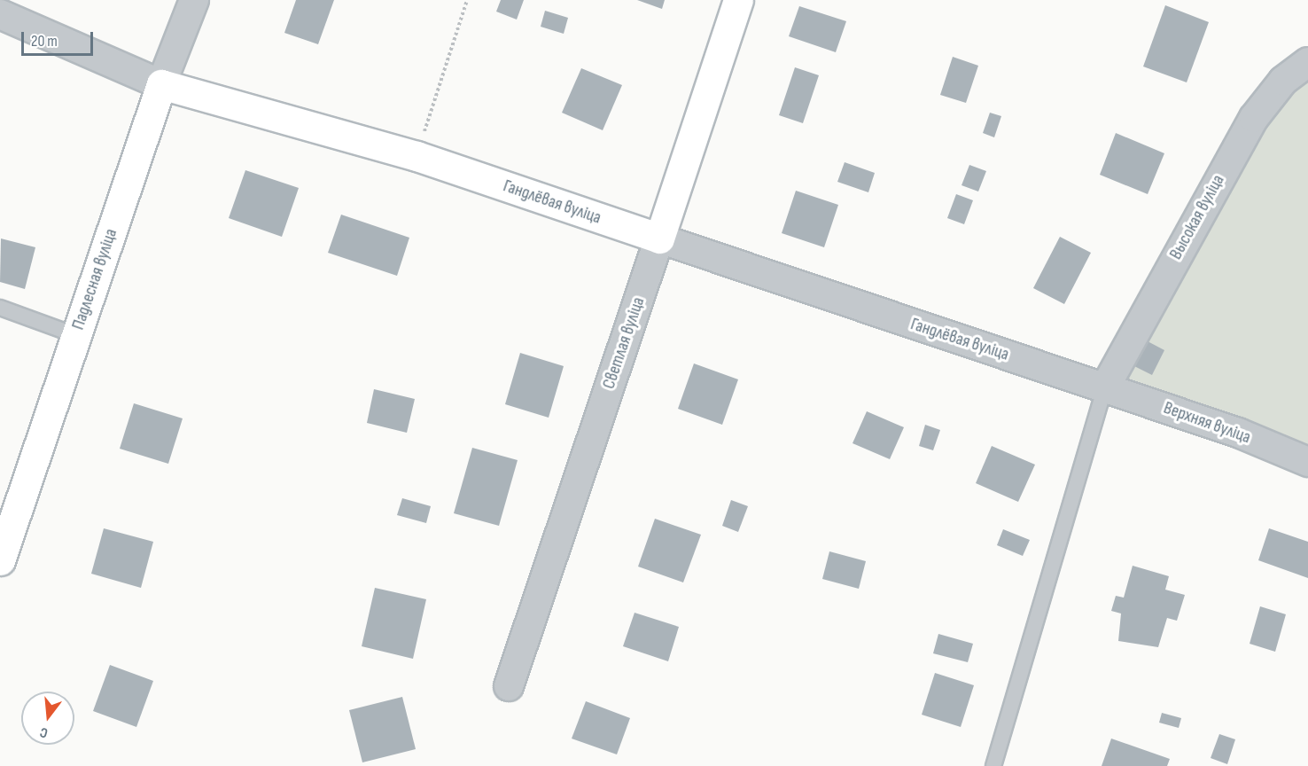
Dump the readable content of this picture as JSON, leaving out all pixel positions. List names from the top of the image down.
{
  "streets": {
    "street": [
      "Гандлёвая вуліца",
      "Высокая вуліца",
      "Падлесная вуліца",
      "Светлая вуліца",
      "Верхняя вуліца"
    ]
  },
  "crossings": [
    ["Гандлёвая вуліца", "Высокая вуліца"],
    ["Гандлёвая вуліца", "Падлесная вуліца"],
    ["Гандлёвая вуліца", "Светлая вуліца"],
    ["Гандлёвая вуліца", "Верхняя вуліца"],
    ["Высокая вуліца", "Верхняя вуліца"]
  ],
  "scale_bar": "20 m",
  "north": "bottom"
}
